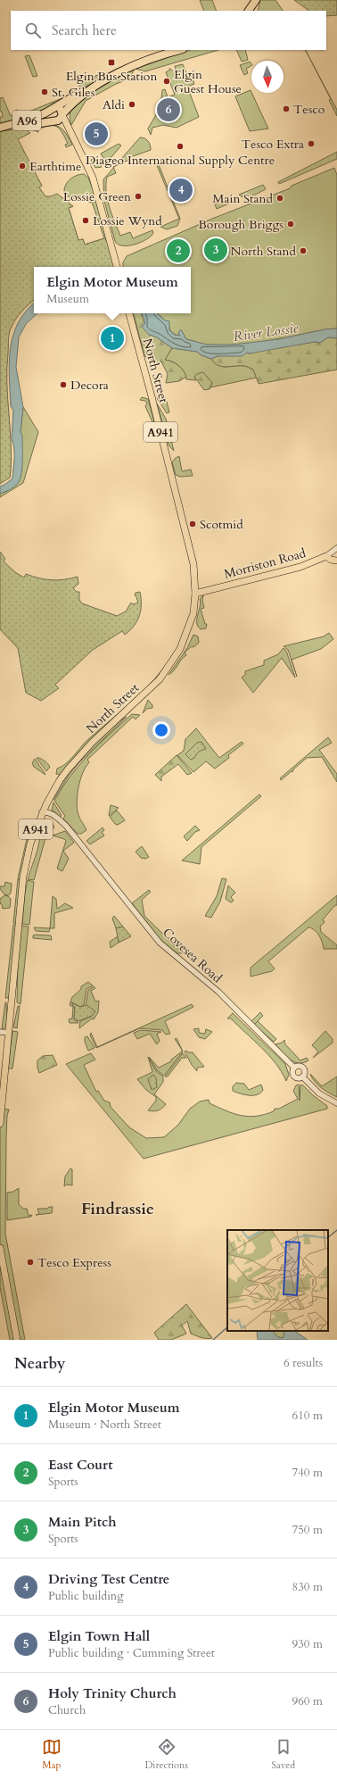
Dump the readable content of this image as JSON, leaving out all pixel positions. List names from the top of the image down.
{
  "streets": {
    "highway": ["A96"],
    "main road": ["North Street", "A941", "Morriston Road"],
    "street": ["Covesea Road"]
  },
  "crossings": [
    ["North Street", "Morriston Road"],
    ["North Street", "Covesea Road"]
  ],
  "districts": ["Findrassie"],
  "water": ["River Lossie"],
  "places": {
    "transit": ["Elgin Bus Station"],
    "other": [
      "Elgin Guest House",
      "St. Giles",
      "Aldi",
      "Tesco",
      "Tesco Extra",
      "Diageo International Supply Centre",
      "Earthtime",
      "Lossie Green",
      "Main Stand",
      "Lossie Wynd",
      "Borough Briggs",
      "North Stand",
      "Decora",
      "Scotmid",
      "Tesco Express"
    ]
  },
  "north": "bottom",
  "page": {
    "search": "Search here",
    "pins": [
      "6",
      "5",
      "4",
      "3",
      "2",
      "1"
    ],
    "popup": ["Elgin Motor Museum", "Museum"],
    "heading": ["Nearby", "6 results"],
    "list": [
      {
        "mark": "1",
        "name": "Elgin Motor Museum",
        "note": "Museum · North Street",
        "value": "610 m"
      },
      {
        "mark": "2",
        "name": "East Court",
        "note": "Sports",
        "value": "740 m"
      },
      {
        "mark": "3",
        "name": "Main Pitch",
        "note": "Sports",
        "value": "750 m"
      },
      {
        "mark": "4",
        "name": "Driving Test Centre",
        "note": "Public building",
        "value": "830 m"
      },
      {
        "mark": "5",
        "name": "Elgin Town Hall",
        "note": "Public building · Cumming Street",
        "value": "930 m"
      },
      {
        "mark": "6",
        "name": "Holy Trinity Church",
        "note": "Church",
        "value": "960 m"
      }
    ],
    "nav": ["Map", "Directions", "Saved"]
  }
}
